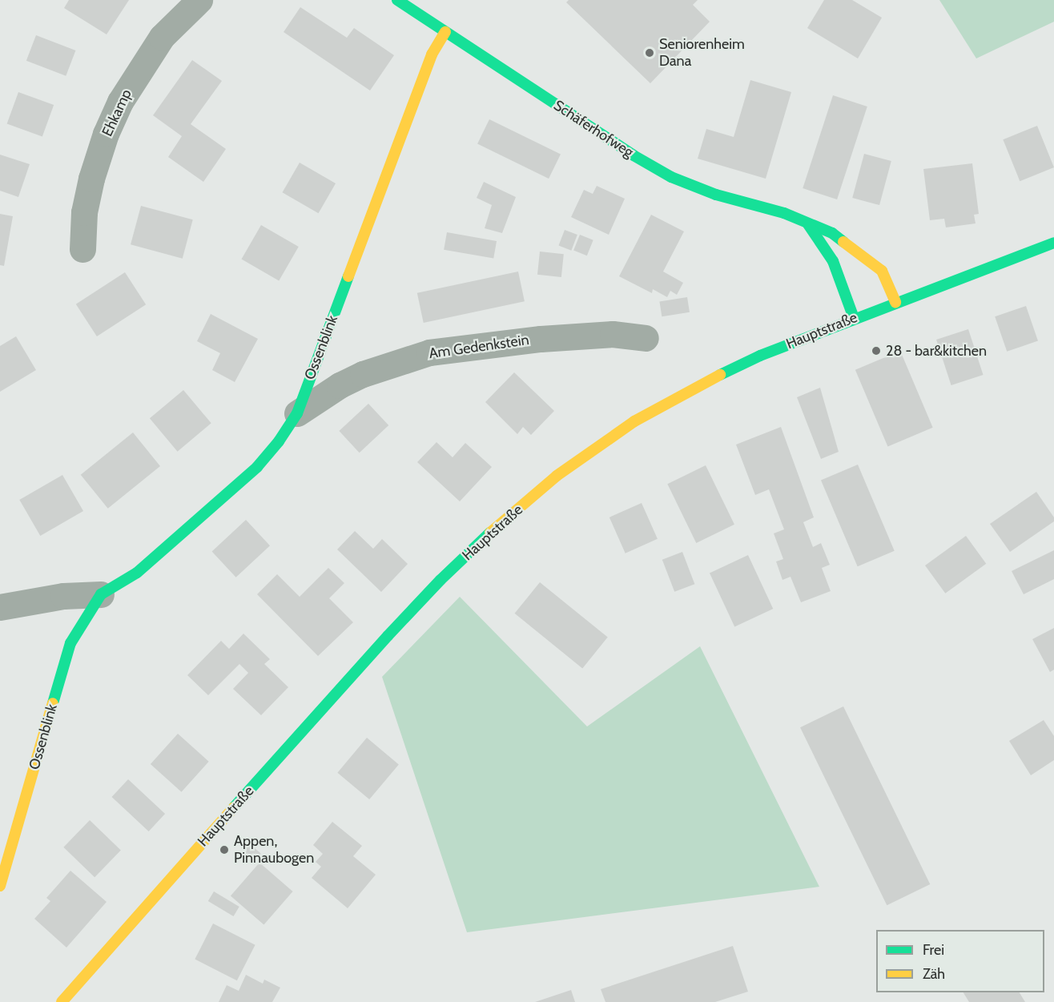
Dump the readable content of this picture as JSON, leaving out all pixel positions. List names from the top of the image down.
{
  "streets": {
    "street": [
      "Ehkamp",
      "Schäferhofweg",
      "Hauptstraße",
      "Am Gedenkstein",
      "Ossenblink"
    ]
  },
  "crossings": [
    ["Schäferhofweg", "Hauptstraße"],
    ["Schäferhofweg", "Ossenblink"],
    ["Am Gedenkstein", "Ossenblink"]
  ],
  "places": ["Seniorenheim Dana", "28 - bar&kitchen", "Appen, Pinnaubogen"],
  "legend": ["Frei", "Zäh"]
}
